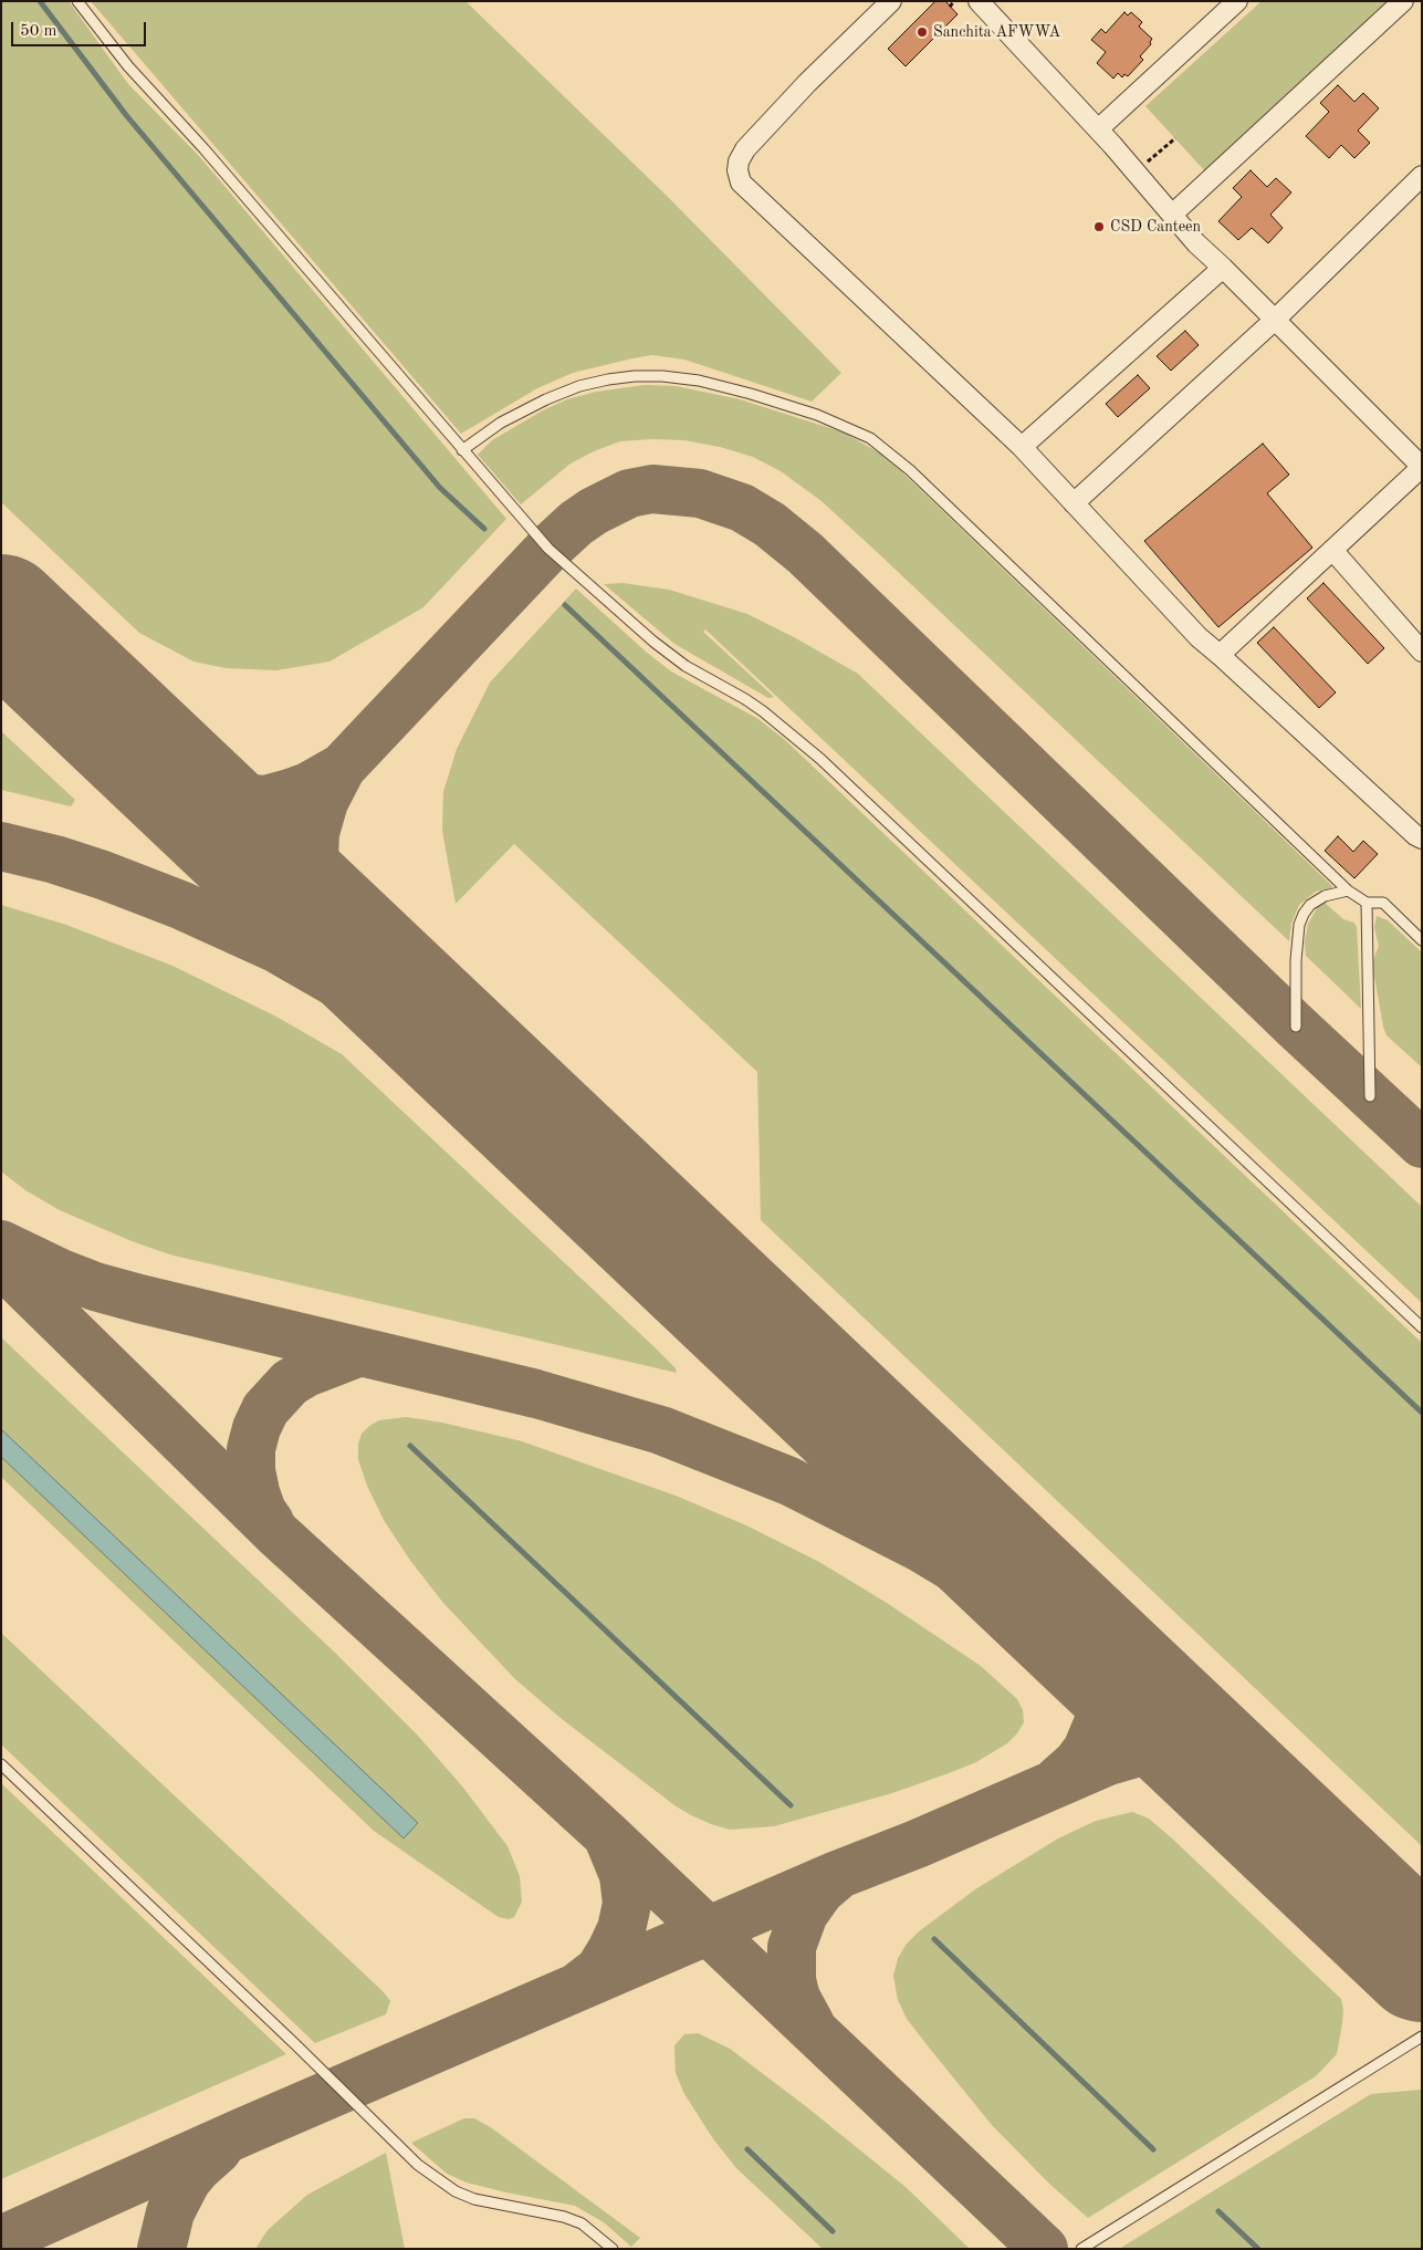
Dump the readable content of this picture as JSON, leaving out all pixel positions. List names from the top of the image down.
{
  "places": ["Sanchita AFWWA", "CSD Canteen"],
  "scale_bar": "50 m"
}
